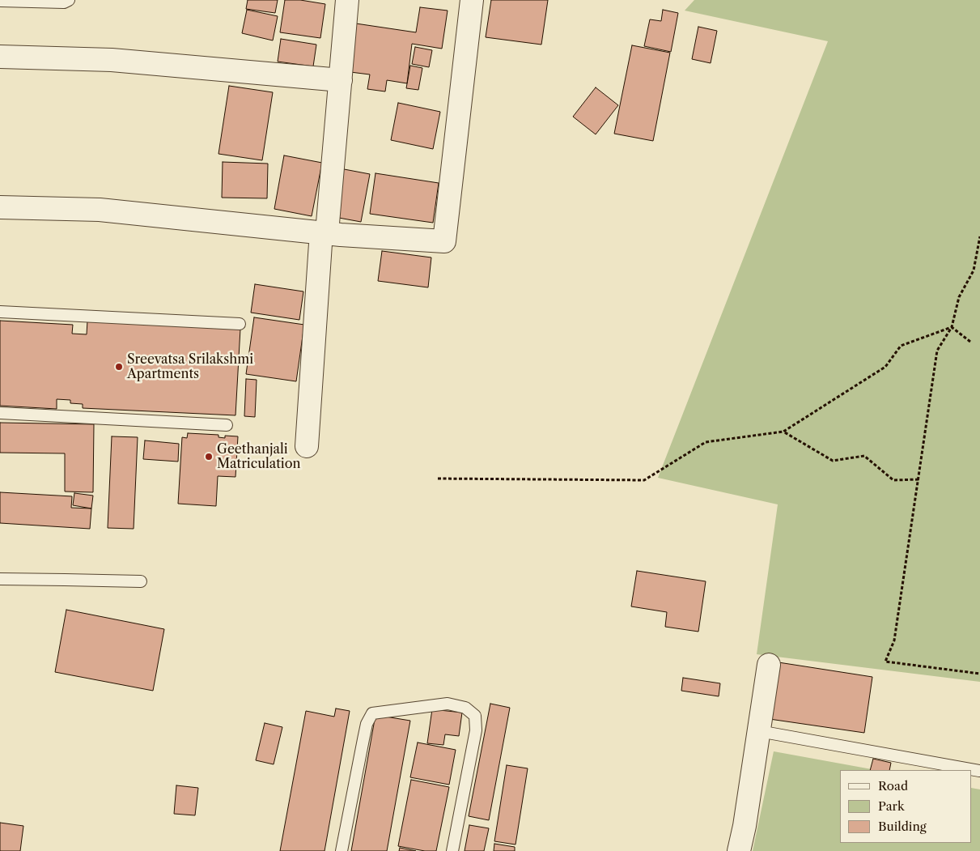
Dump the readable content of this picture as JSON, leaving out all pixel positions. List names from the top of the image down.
{
  "places": ["Sreevatsa Srilakshmi Apartments", "Geethanjali Matriculation"],
  "legend": ["Road", "Park", "Building"]
}
